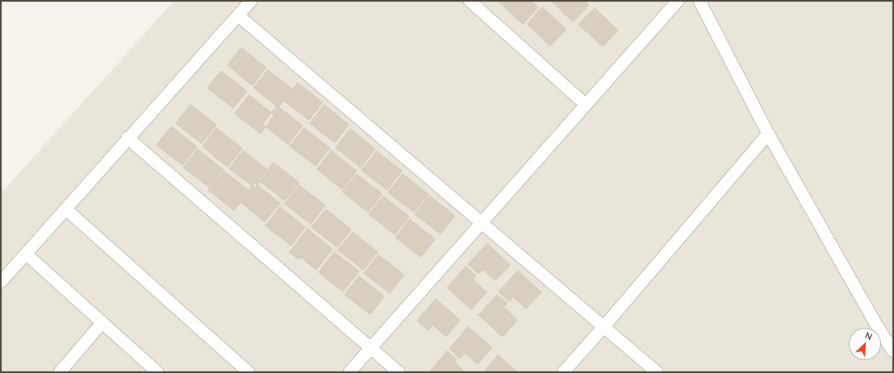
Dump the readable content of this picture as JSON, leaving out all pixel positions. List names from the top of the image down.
{
  "north": "top right"
}
